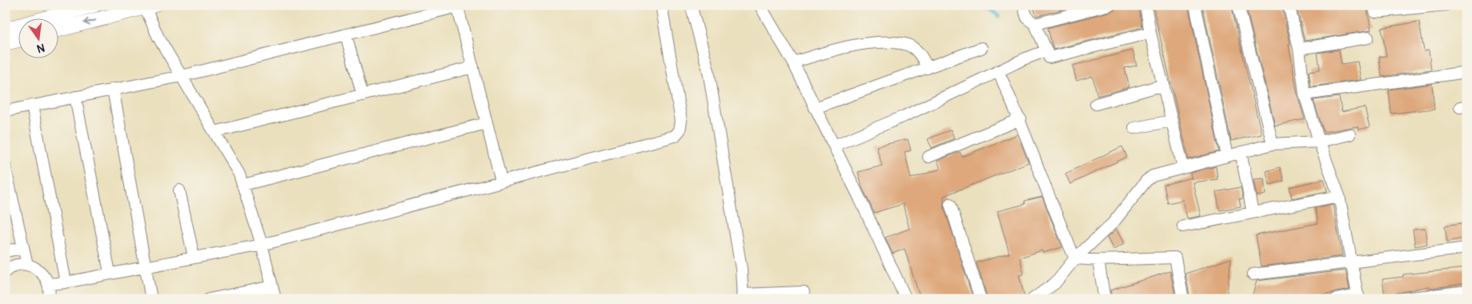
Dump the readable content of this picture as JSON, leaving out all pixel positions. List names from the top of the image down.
{
  "north": "bottom"
}
